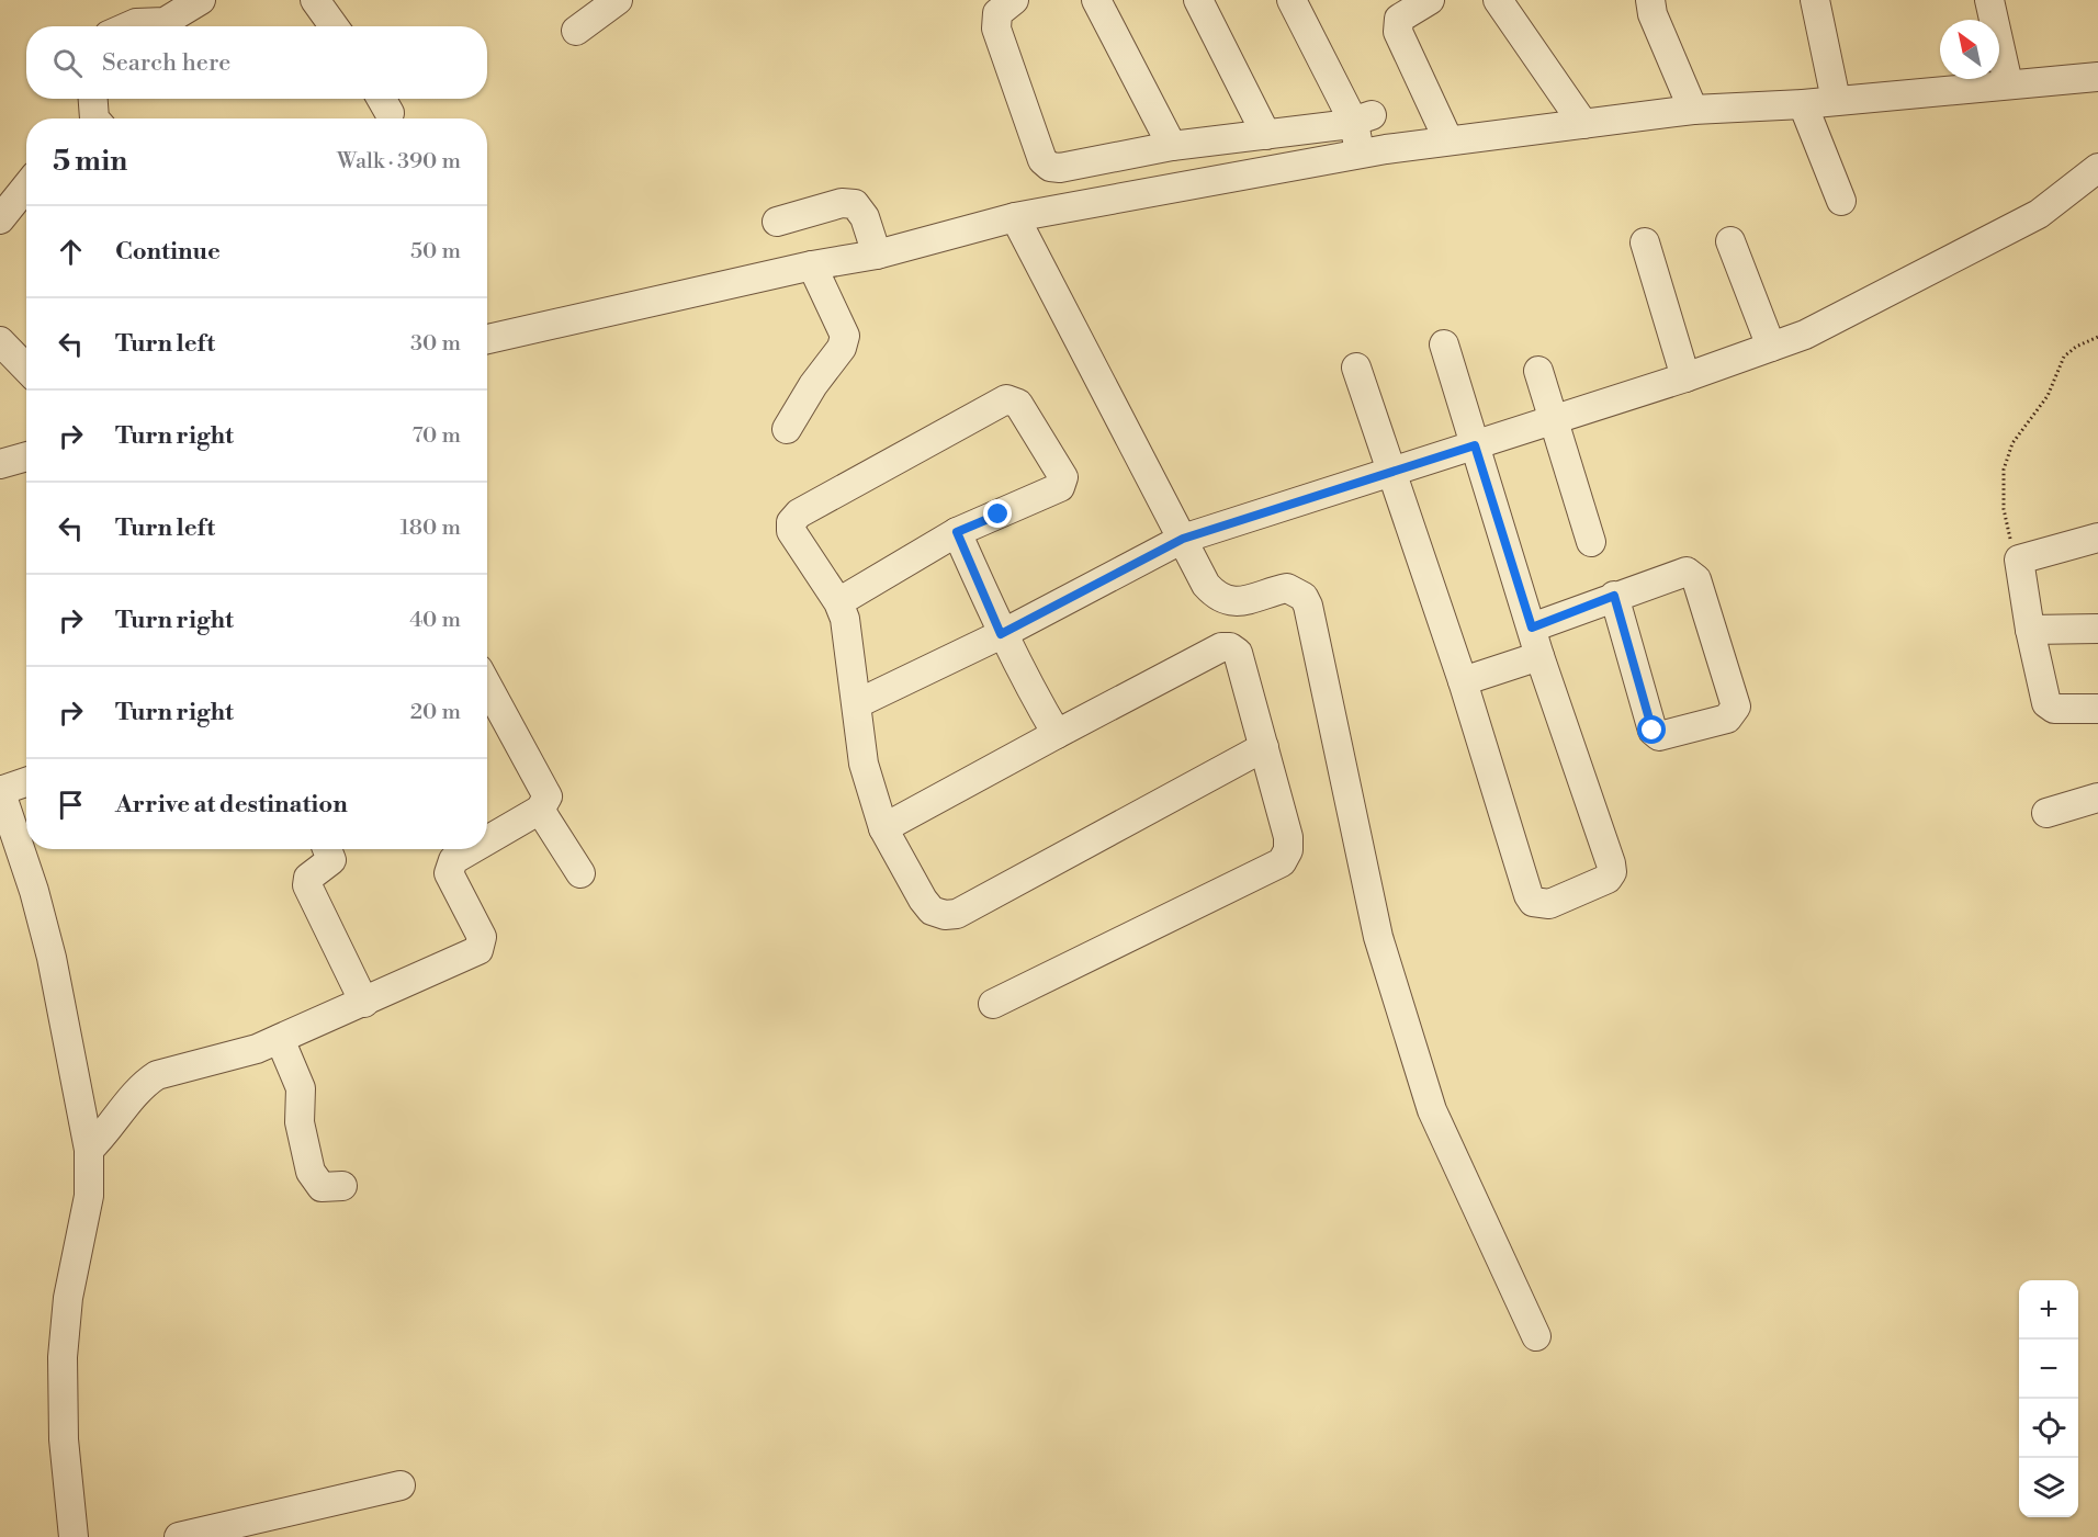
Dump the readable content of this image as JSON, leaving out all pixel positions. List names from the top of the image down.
{
  "north": "top left",
  "page": {
    "search": "Search here",
    "heading": ["5 min", "Walk · 390 m"],
    "list": [
      ["Continue", "50 m"],
      ["Turn left", "30 m"],
      ["Turn right", "70 m"],
      ["Turn left", "180 m"],
      ["Turn right", "40 m"],
      ["Turn right", "20 m"],
      "Arrive at destination"
    ],
    "map_buttons": ["+", "−"]
  }
}
